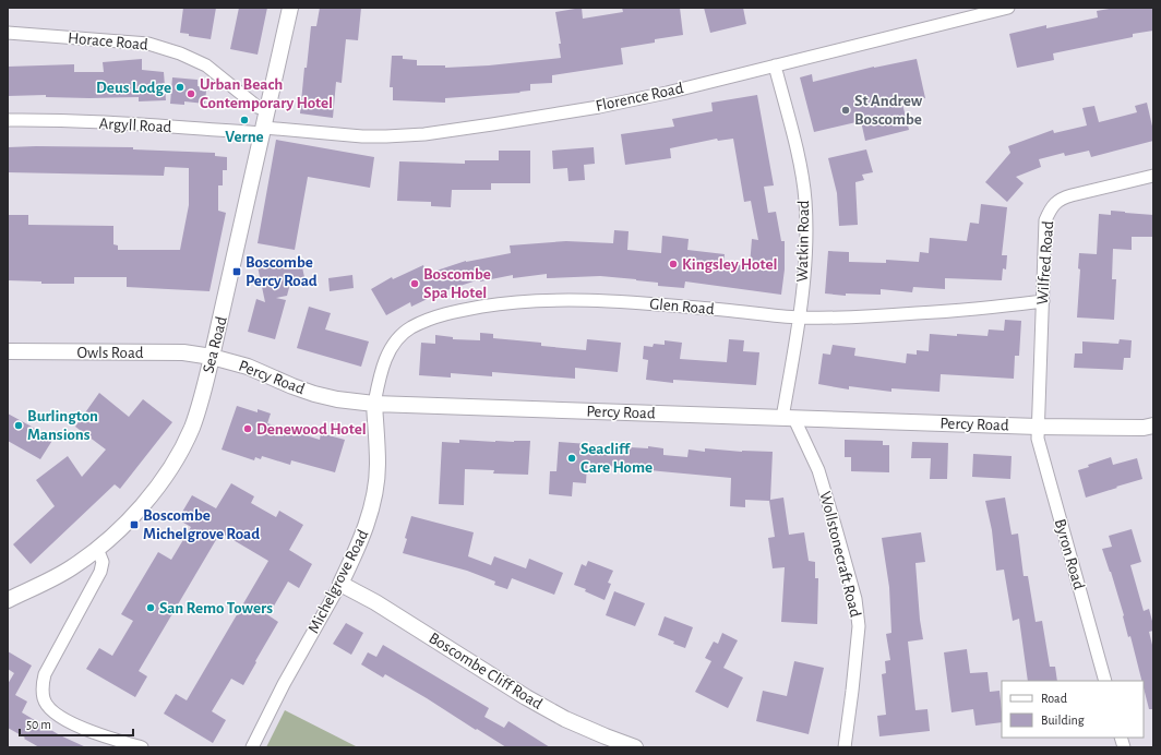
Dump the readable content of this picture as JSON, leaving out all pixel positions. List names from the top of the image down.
{
  "streets": {
    "street": [
      "Horace Road",
      "Florence Road",
      "Argyll Road",
      "Watkin Road",
      "Wilfred Road",
      "Glen Road",
      "Sea Road",
      "Owls Road",
      "Percy Road",
      "Wollstonecraft Road",
      "Byron Road",
      "Michelgrove Road",
      "Boscombe Cliff Road"
    ]
  },
  "crossings": [
    ["Horace Road", "Sea Road"],
    ["Florence Road", "Argyll Road"],
    ["Florence Road", "Watkin Road"],
    ["Florence Road", "Sea Road"],
    ["Argyll Road", "Sea Road"],
    ["Watkin Road", "Glen Road"],
    ["Watkin Road", "Percy Road"],
    ["Watkin Road", "Wollstonecraft Road"],
    ["Wilfred Road", "Glen Road"],
    ["Wilfred Road", "Percy Road"],
    ["Wilfred Road", "Byron Road"],
    ["Glen Road", "Percy Road"],
    ["Glen Road", "Michelgrove Road"],
    ["Sea Road", "Owls Road"],
    ["Sea Road", "Percy Road"],
    ["Owls Road", "Percy Road"],
    ["Percy Road", "Wollstonecraft Road"],
    ["Percy Road", "Byron Road"],
    ["Percy Road", "Michelgrove Road"],
    ["Michelgrove Road", "Boscombe Cliff Road"]
  ],
  "places": {
    "other": [
      "Deus Lodge",
      "Urban Beach Contemporary Hotel",
      "St Andrew Boscombe",
      "Verne",
      "Kingsley Hotel",
      "Boscombe Spa Hotel",
      "Burlington Mansions",
      "Denewood Hotel",
      "Seacliff Care Home",
      "San Remo Towers"
    ],
    "transit": ["Boscombe Percy Road", "Boscombe Michelgrove Road"]
  },
  "legend": ["Road", "Building"],
  "scale_bar": "50 m"
}
